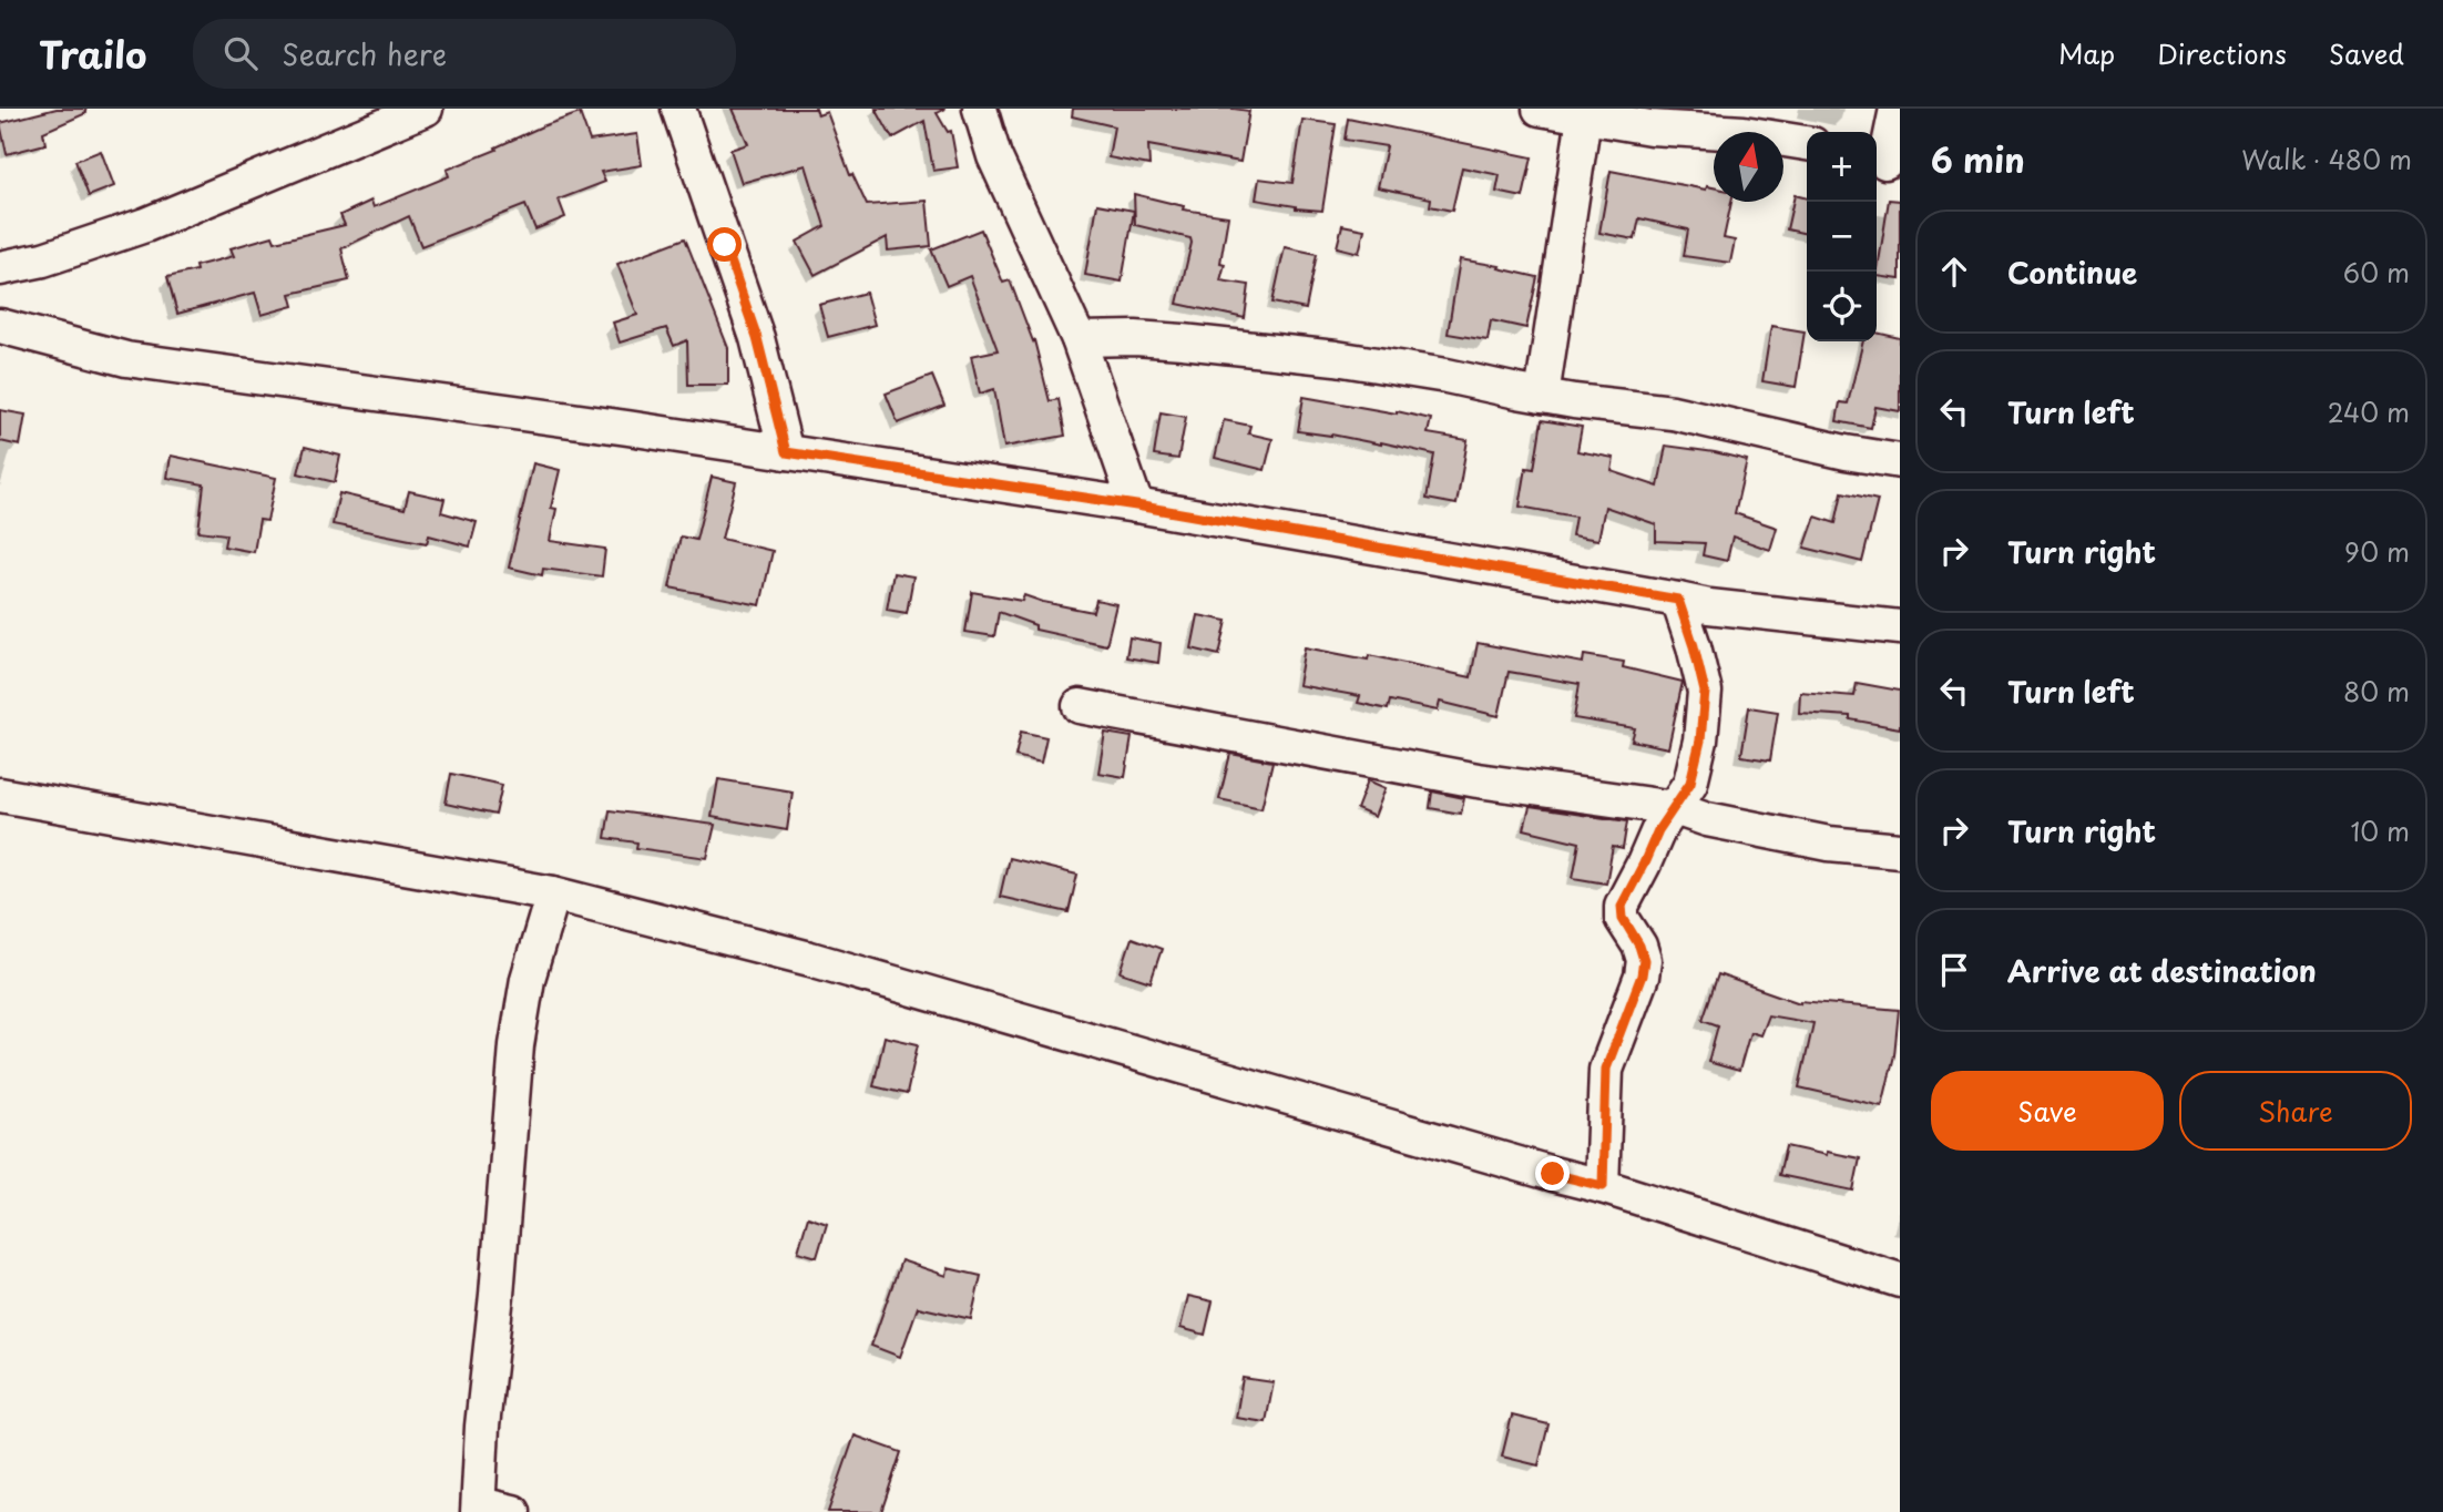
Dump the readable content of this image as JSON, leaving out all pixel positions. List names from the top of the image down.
{
  "north": "top",
  "page": {
    "header": "Trailo",
    "search": "Search here",
    "nav": ["Map", "Directions", "Saved"],
    "heading": ["6 min", "Walk · 480 m"],
    "map_buttons": ["+", "−"],
    "list": [
      ["Continue", "60 m"],
      ["Turn left", "240 m"],
      ["Turn right", "90 m"],
      ["Turn left", "80 m"],
      ["Turn right", "10 m"],
      "Arrive at destination"
    ],
    "buttons": ["Save", "Share"]
  }
}
